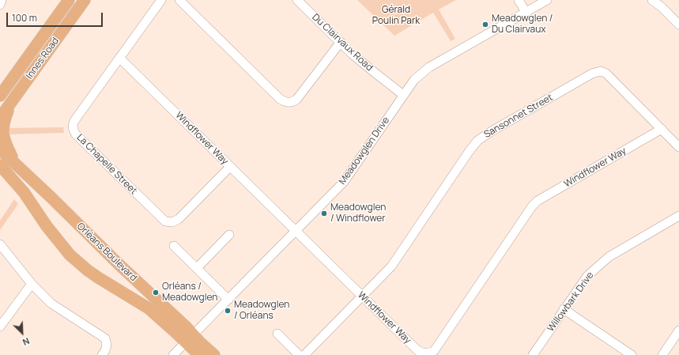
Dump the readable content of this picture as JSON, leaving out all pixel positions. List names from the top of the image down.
{
  "streets": {
    "main road": ["Innes Road", "Orléans Boulevard"],
    "street": [
      "Du Clairvaux Road",
      "Sansonnet Street",
      "Windflower Way",
      "Meadowglen Drive",
      "La Chapelle Street",
      "Willowbark Drive"
    ]
  },
  "crossings": [
    ["Du Clairvaux Road", "Meadowglen Drive"],
    ["Sansonnet Street", "Windflower Way"],
    ["Windflower Way", "Meadowglen Drive"],
    ["Windflower Way", "La Chapelle Street"],
    ["Meadowglen Drive", "Orléans Boulevard"]
  ],
  "parks": ["Gérald Poulin Park"],
  "places": [
    "Meadowglen / Du Clairvaux",
    "Meadowglen / Windflower",
    "Orléans / Meadowglen",
    "Meadowglen / Orléans"
  ],
  "scale_bar": "100 m",
  "north": "bottom right"
}
